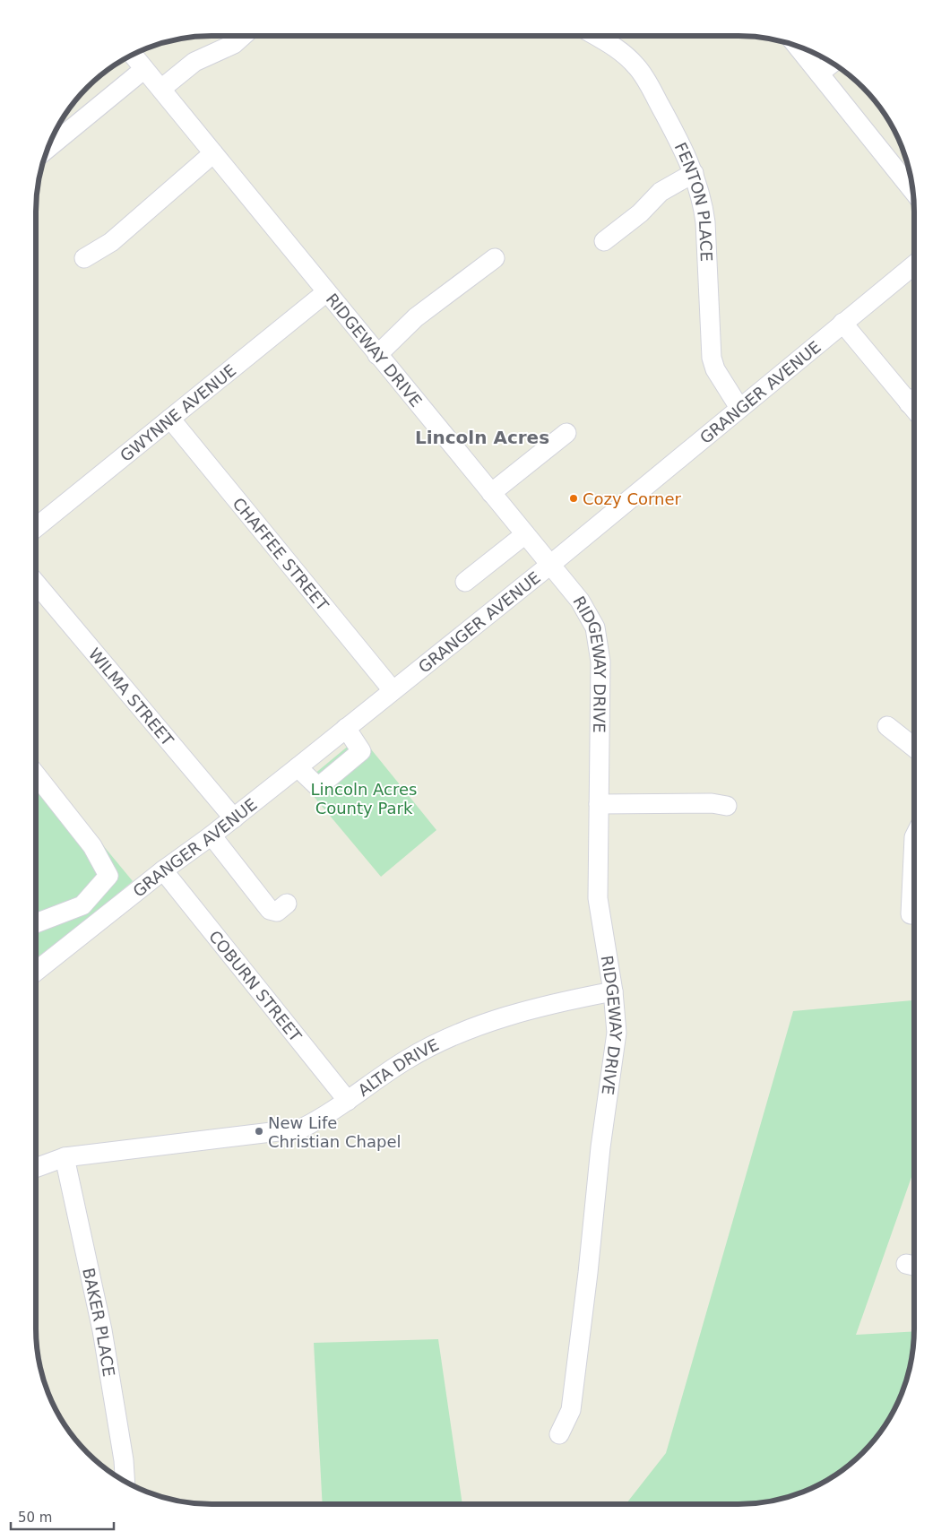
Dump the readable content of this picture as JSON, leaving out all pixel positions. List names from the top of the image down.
{
  "streets": {
    "street": [
      "FENTON PLACE",
      "RIDGEWAY DRIVE",
      "GRANGER AVENUE",
      "GWYNNE AVENUE",
      "CHAFFEE STREET",
      "WILMA STREET",
      "COBURN STREET",
      "ALTA DRIVE",
      "BAKER PLACE"
    ]
  },
  "crossings": [
    ["FENTON PLACE", "GRANGER AVENUE"],
    ["RIDGEWAY DRIVE", "GRANGER AVENUE"],
    ["RIDGEWAY DRIVE", "GWYNNE AVENUE"],
    ["RIDGEWAY DRIVE", "ALTA DRIVE"],
    ["GRANGER AVENUE", "CHAFFEE STREET"],
    ["GRANGER AVENUE", "WILMA STREET"],
    ["GRANGER AVENUE", "COBURN STREET"],
    ["GWYNNE AVENUE", "CHAFFEE STREET"],
    ["COBURN STREET", "ALTA DRIVE"],
    ["ALTA DRIVE", "BAKER PLACE"]
  ],
  "districts": ["Lincoln Acres"],
  "parks": ["Lincoln Acres County Park"],
  "places": ["Cozy Corner", "New Life Christian Chapel"],
  "scale_bar": "50 m"
}
